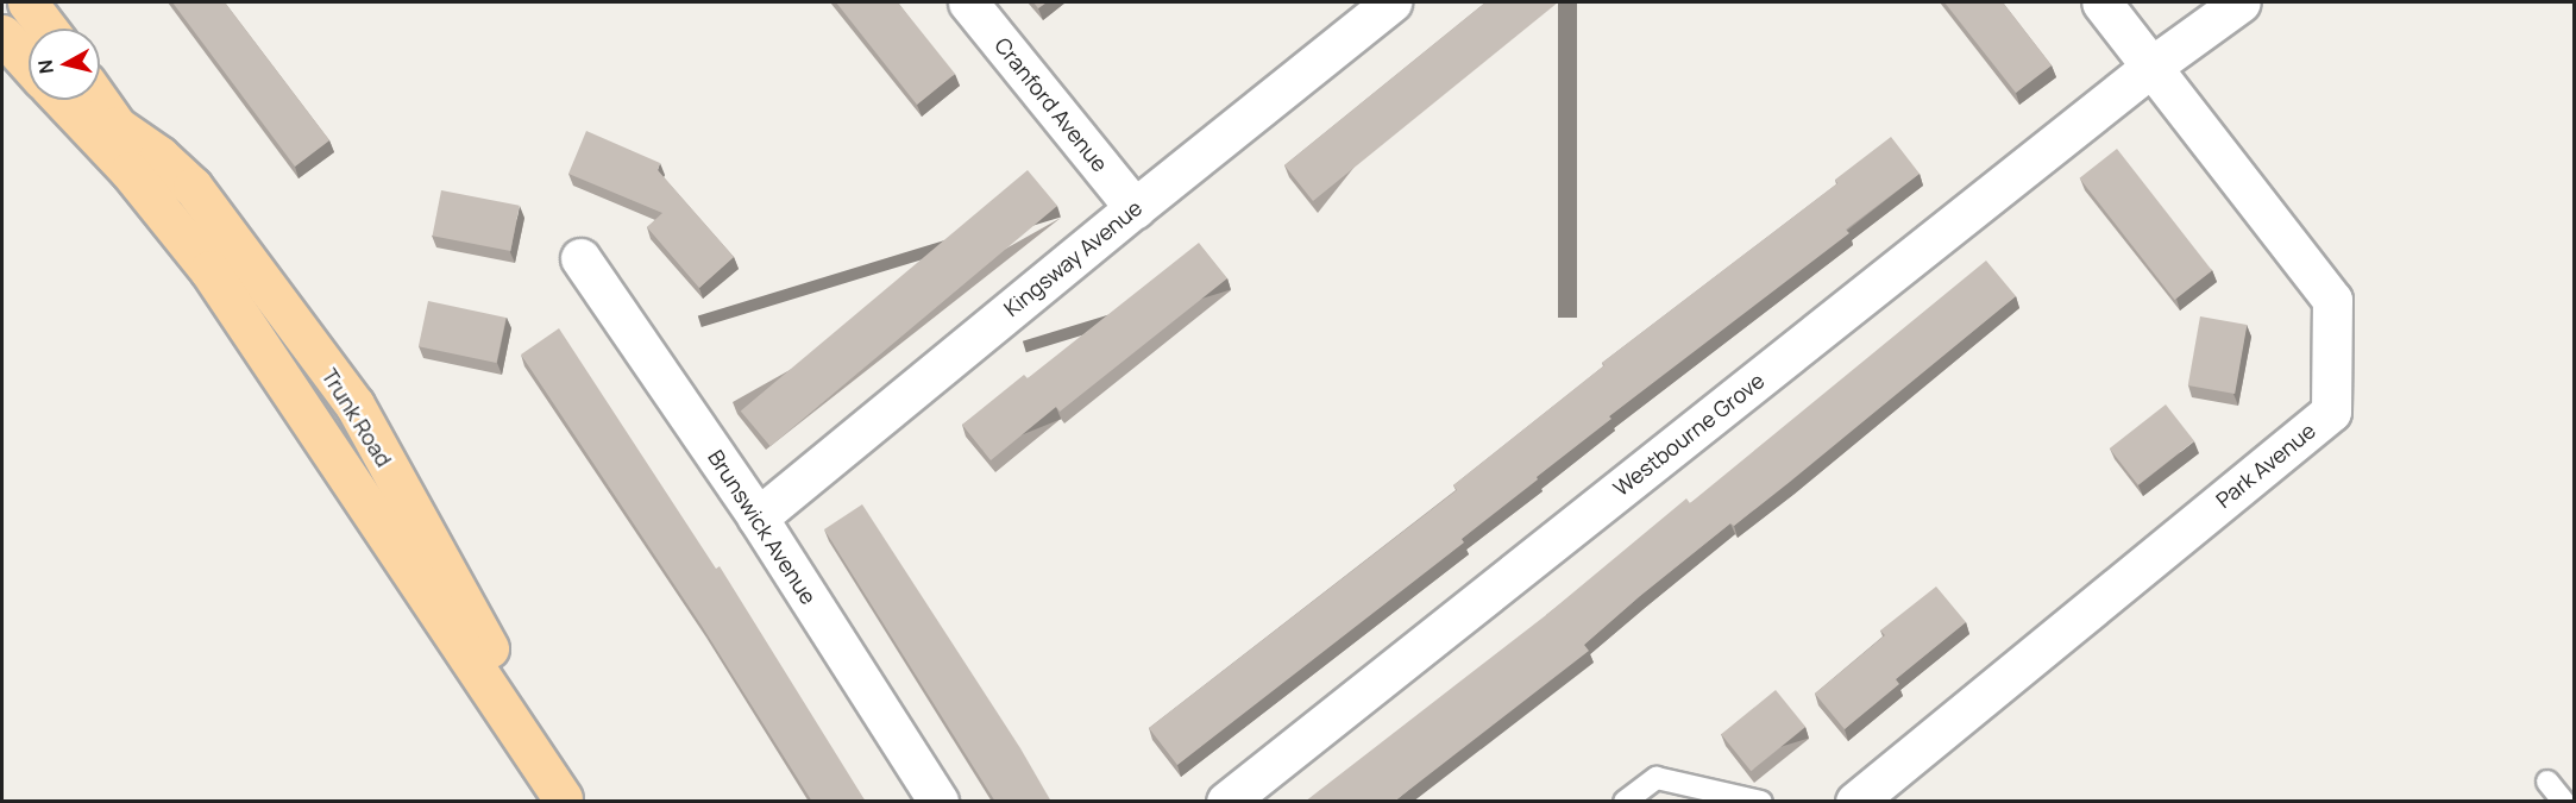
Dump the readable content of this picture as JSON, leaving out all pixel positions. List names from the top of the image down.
{
  "streets": {
    "main road": ["Trunk Road"],
    "street": [
      "Cranford Avenue",
      "Kingsway Avenue",
      "Westbourne Grove",
      "Park Avenue",
      "Brunswick Avenue"
    ]
  },
  "crossings": [
    ["Cranford Avenue", "Kingsway Avenue"],
    ["Kingsway Avenue", "Brunswick Avenue"],
    ["Westbourne Grove", "Park Avenue"]
  ],
  "north": "left"
}
